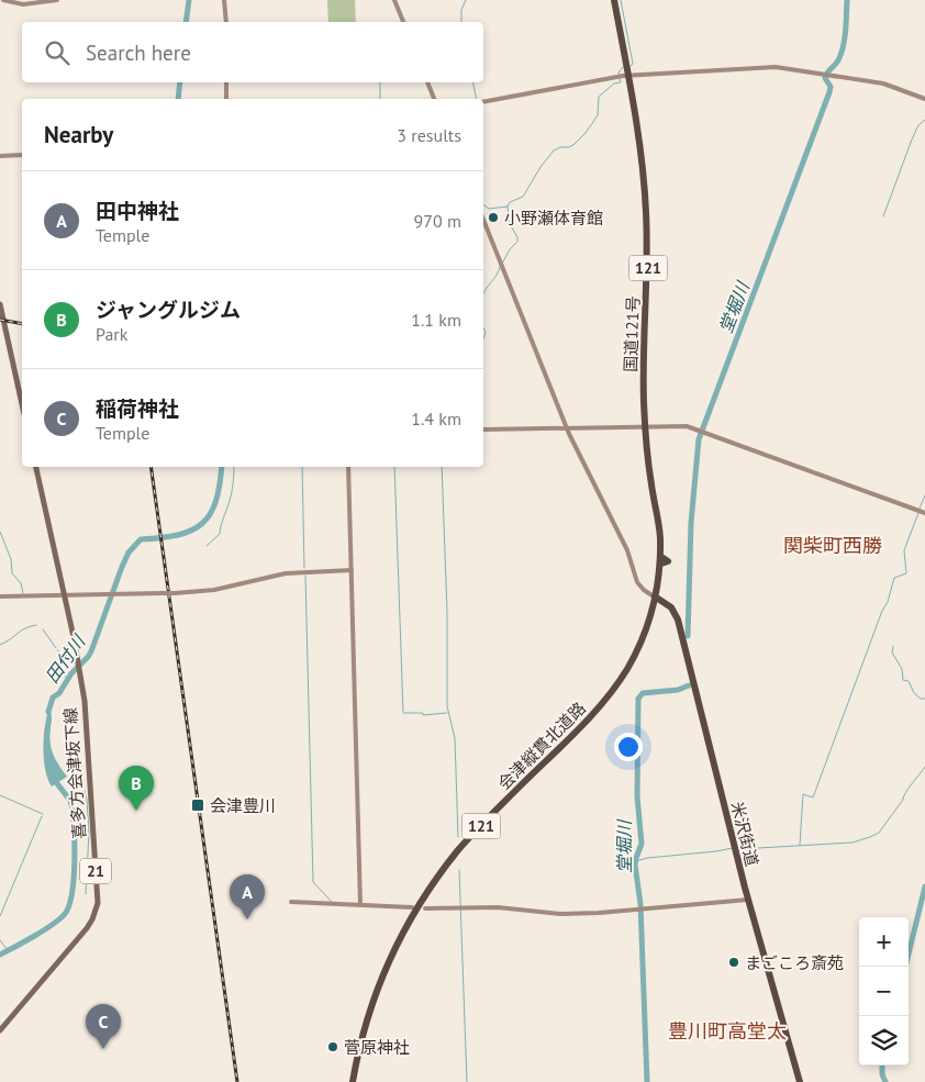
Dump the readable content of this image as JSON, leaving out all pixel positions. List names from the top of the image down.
{
  "streets": {
    "highway": [
      "121",
      "国道121号",
      "会津縦貫北道路",
      "米沢街道"
    ],
    "main road": ["喜多方会津坂下線", "21"]
  },
  "crossings": [
    ["国道121号", "会津縦貫北道路"],
    ["国道121号", "米沢街道"],
    ["会津縦貫北道路", "米沢街道"],
    ["喜多方会津坂下線", "21"]
  ],
  "districts": ["関柴町西勝", "豊川町高堂太"],
  "water": ["堂堀川", "田付川"],
  "places": {
    "other": ["小野瀬体育館", "まごころ斎苑", "菅原神社"],
    "transit": ["会津豊川"]
  },
  "page": {
    "search": "Search here",
    "heading": ["Nearby", "3 results"],
    "list": [
      {
        "mark": "A",
        "name": "田中神社",
        "note": "Temple",
        "value": "970 m"
      },
      {
        "mark": "B",
        "name": "ジャングルジム",
        "note": "Park",
        "value": "1.1 km"
      },
      {
        "mark": "C",
        "name": "稲荷神社",
        "note": "Temple",
        "value": "1.4 km"
      }
    ],
    "pins": ["B", "A", "C"],
    "map_buttons": ["+", "−"]
  }
}
